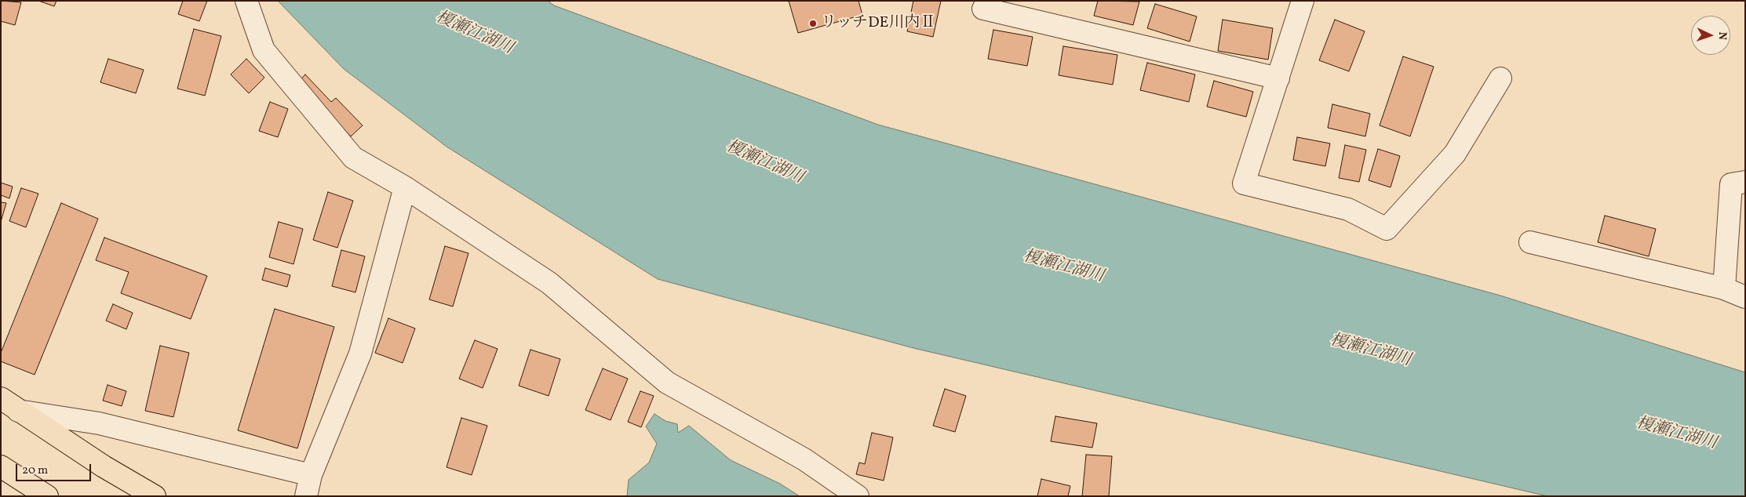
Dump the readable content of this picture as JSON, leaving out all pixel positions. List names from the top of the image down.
{
  "water": ["榎瀬江湖川"],
  "places": ["リッチDE川内Ⅱ"],
  "scale_bar": "20 m",
  "north": "right"
}
